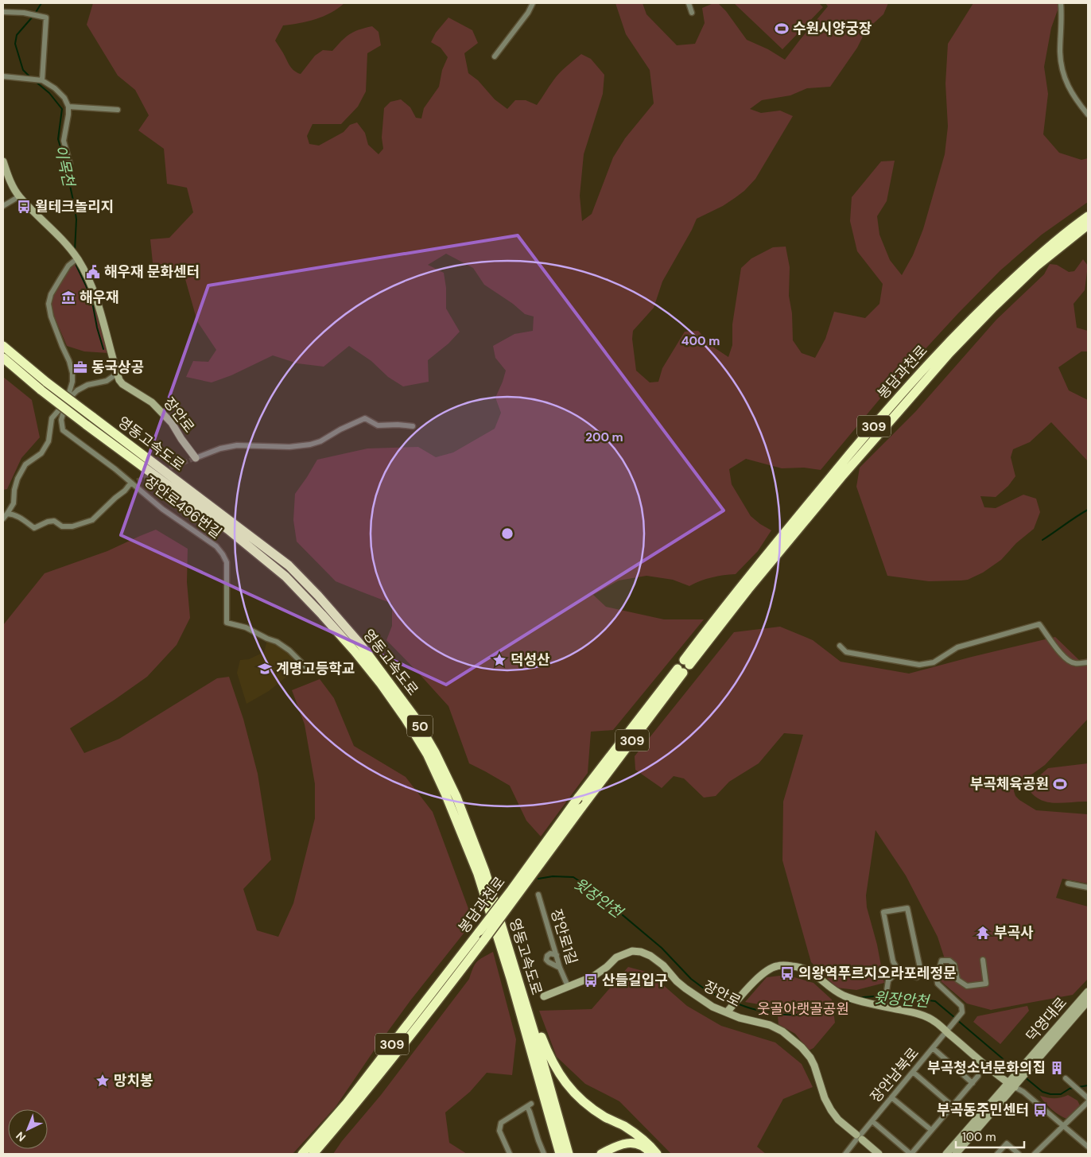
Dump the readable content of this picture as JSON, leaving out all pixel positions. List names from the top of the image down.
{
  "streets": {
    "highway": [
      "봉담과천로",
      "309",
      "영동고속도로",
      "50"
    ],
    "street": [
      "장안로",
      "장안로496번길",
      "장안로1길",
      "덕영대로",
      "장안남북로"
    ]
  },
  "crossings": [
    ["장안로", "장안로1길"],
    ["장안로", "장안남북로"]
  ],
  "water": ["이목천", "윗장안천"],
  "parks": ["웃골아랫골공원"],
  "places": {
    "sports": ["수원시양궁장", "부곡체육공원"],
    "bus stop": [
      "윌테크놀리지",
      "의왕역푸르지오라포레정문",
      "산들길입구",
      "부곡동주민센터"
    ],
    "public building": ["해우재 문화센터"],
    "museum": ["해우재"],
    "office": ["동국상공"],
    "place": ["덕성산", "망치봉"],
    "school or university": ["계명고등학교"],
    "temple": ["부곡사"],
    "building": ["부곡청소년문화의집"]
  },
  "scale_bar": "100 m",
  "north": "bottom left",
  "rings": ["400 m", "200 m"]
}
